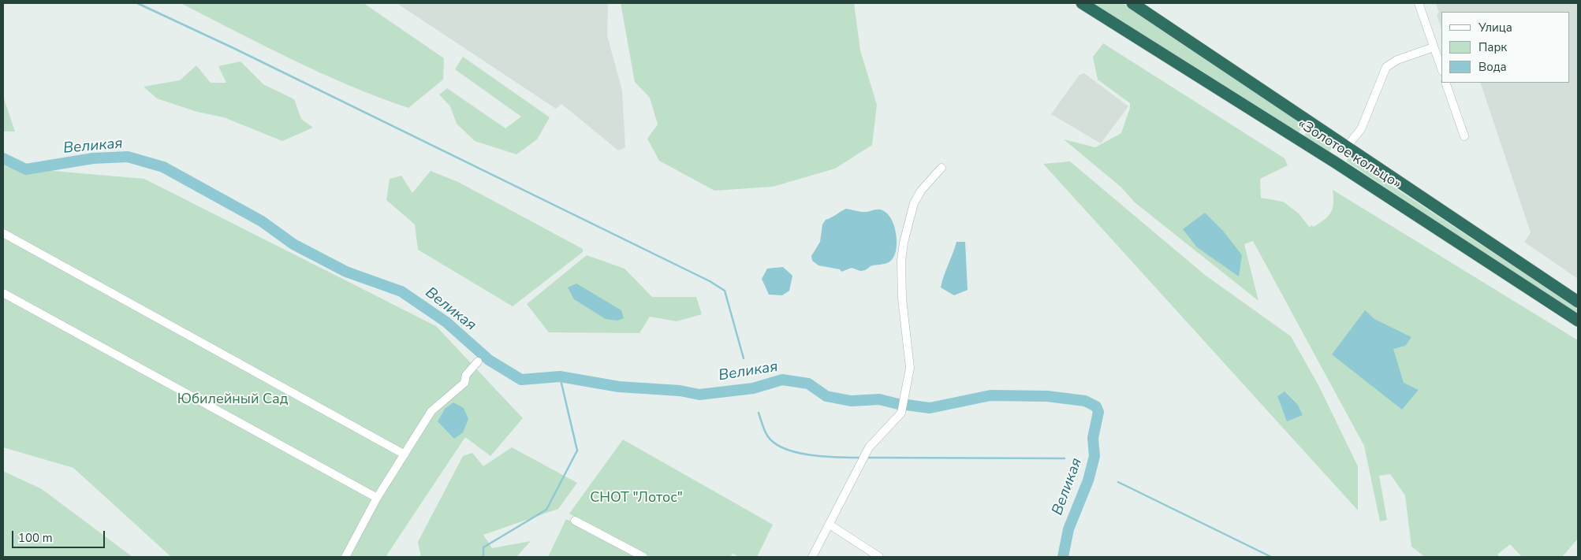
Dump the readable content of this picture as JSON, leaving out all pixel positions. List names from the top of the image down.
{
  "streets": {
    "highway": ["«Золотое кольцо»"]
  },
  "water": ["Великая"],
  "parks": ["Юбилейный Сад", "СНОТ \"Лотос\""],
  "legend": ["Улица", "Парк", "Вода"],
  "scale_bar": "100 m"
}
